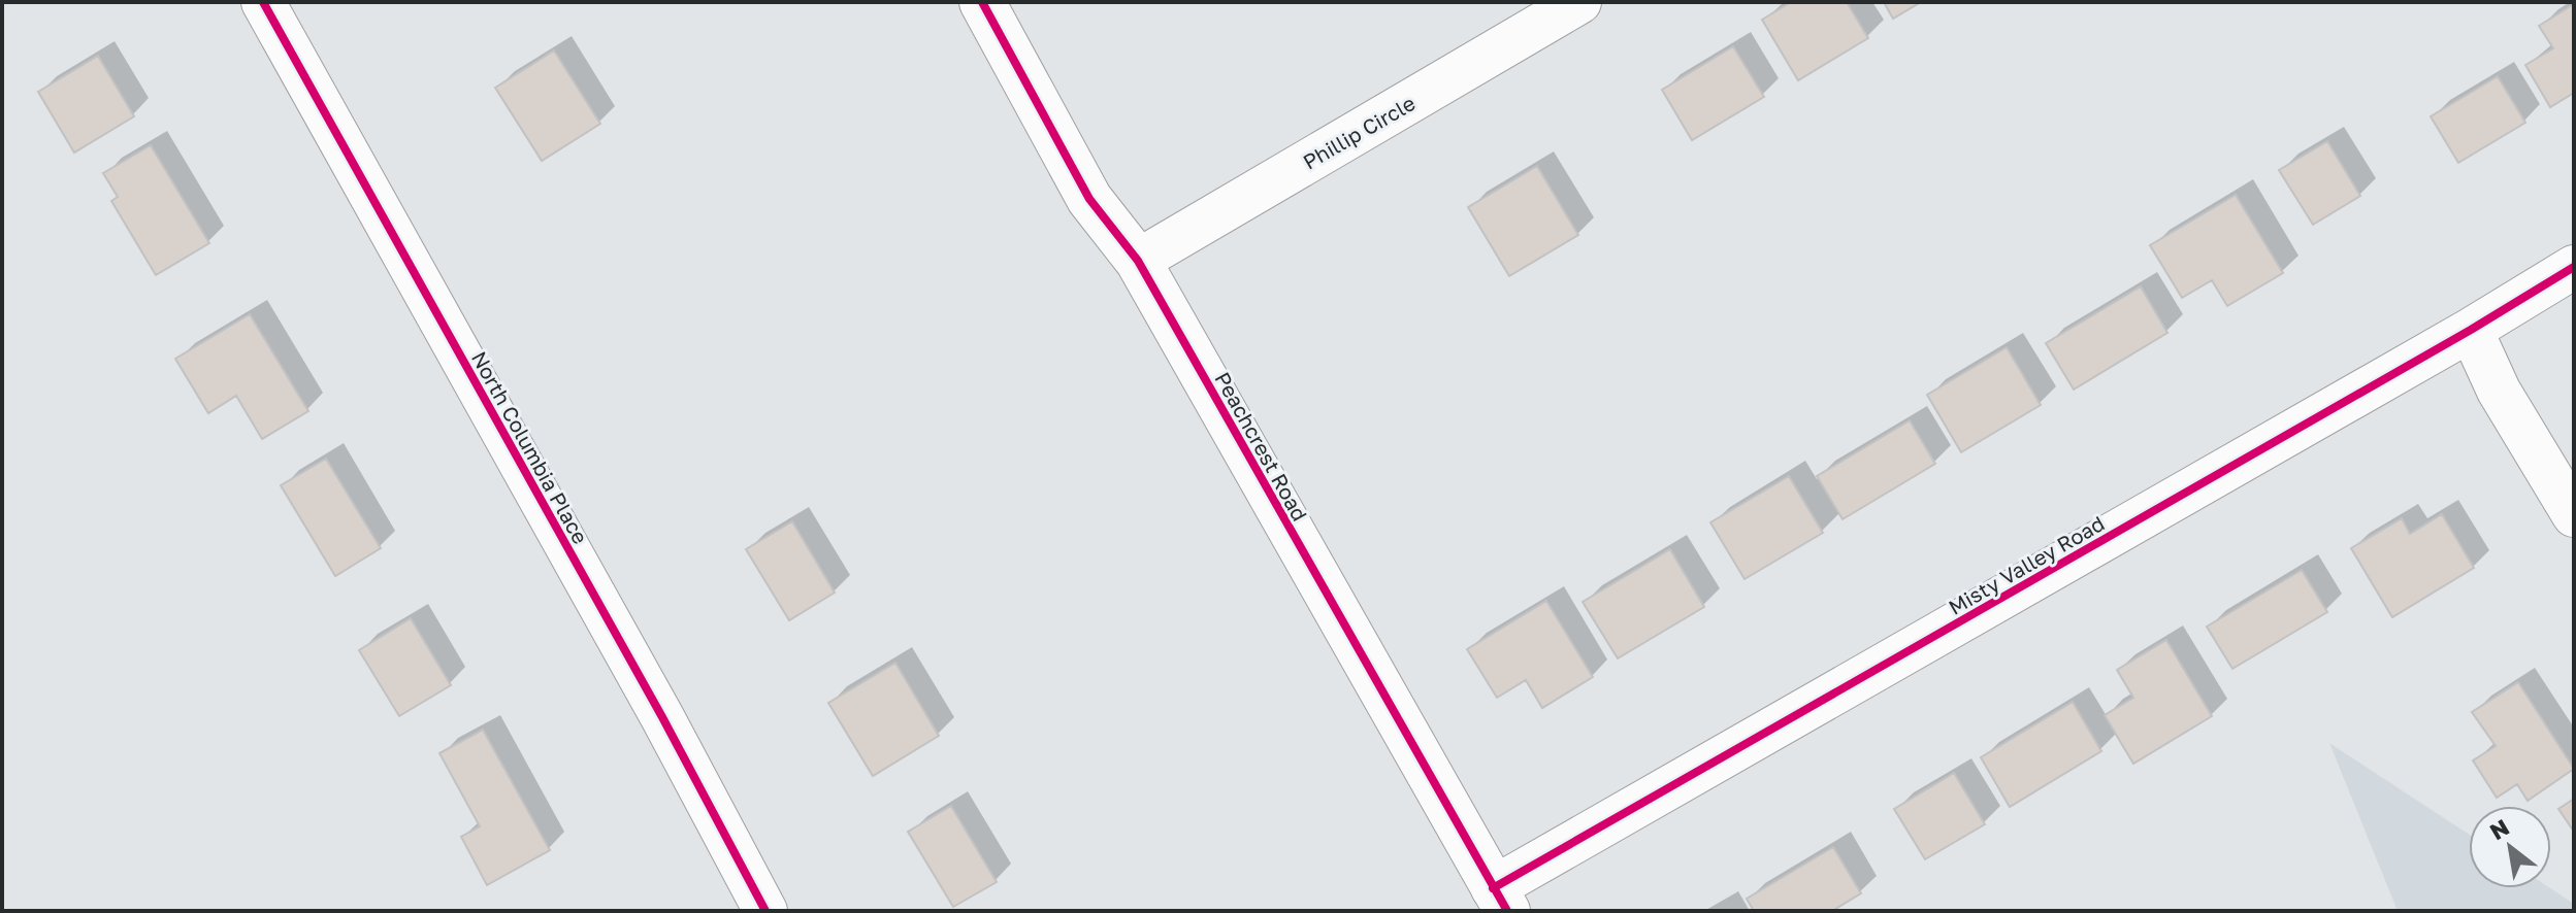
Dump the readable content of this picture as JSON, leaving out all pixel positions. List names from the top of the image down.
{
  "streets": {
    "street": [
      "Phillip Circle",
      "Peachcrest Road",
      "North Columbia Place",
      "Misty Valley Road"
    ]
  },
  "crossings": [
    ["Phillip Circle", "Peachcrest Road"],
    ["Peachcrest Road", "Misty Valley Road"]
  ],
  "north": "top left"
}
